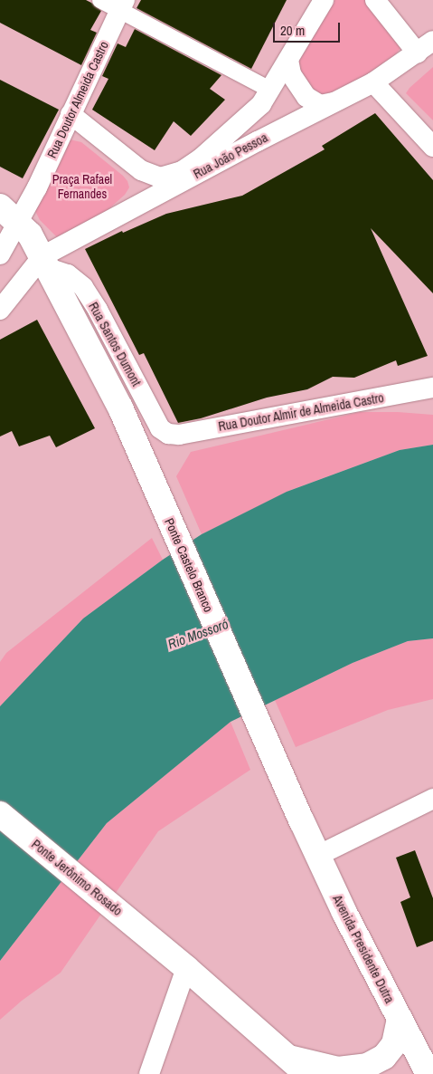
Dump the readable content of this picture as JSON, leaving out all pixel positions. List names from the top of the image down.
{
  "streets": {
    "main road": [
      "Rua Santos Dumont",
      "Ponte Castelo Branco",
      "Ponte Jerônimo Rosado",
      "Avenida Presidente Dutra"
    ],
    "street": ["Rua Doutor Almeida Castro", "Rua João Pessoa", "Rua Doutor Almir de Almeida Castro"]
  },
  "crossings": [
    ["Rua Doutor Almeida Castro", "Rua Santos Dumont"],
    ["Rua João Pessoa", "Rua Santos Dumont"],
    ["Rua Santos Dumont", "Rua Doutor Almir de Almeida Castro"],
    ["Rua Santos Dumont", "Ponte Castelo Branco"],
    ["Ponte Castelo Branco", "Avenida Presidente Dutra"]
  ],
  "water": ["Rio Mossoró"],
  "parks": ["Praça Rafael Fernandes"],
  "scale_bar": "20 m"
}
